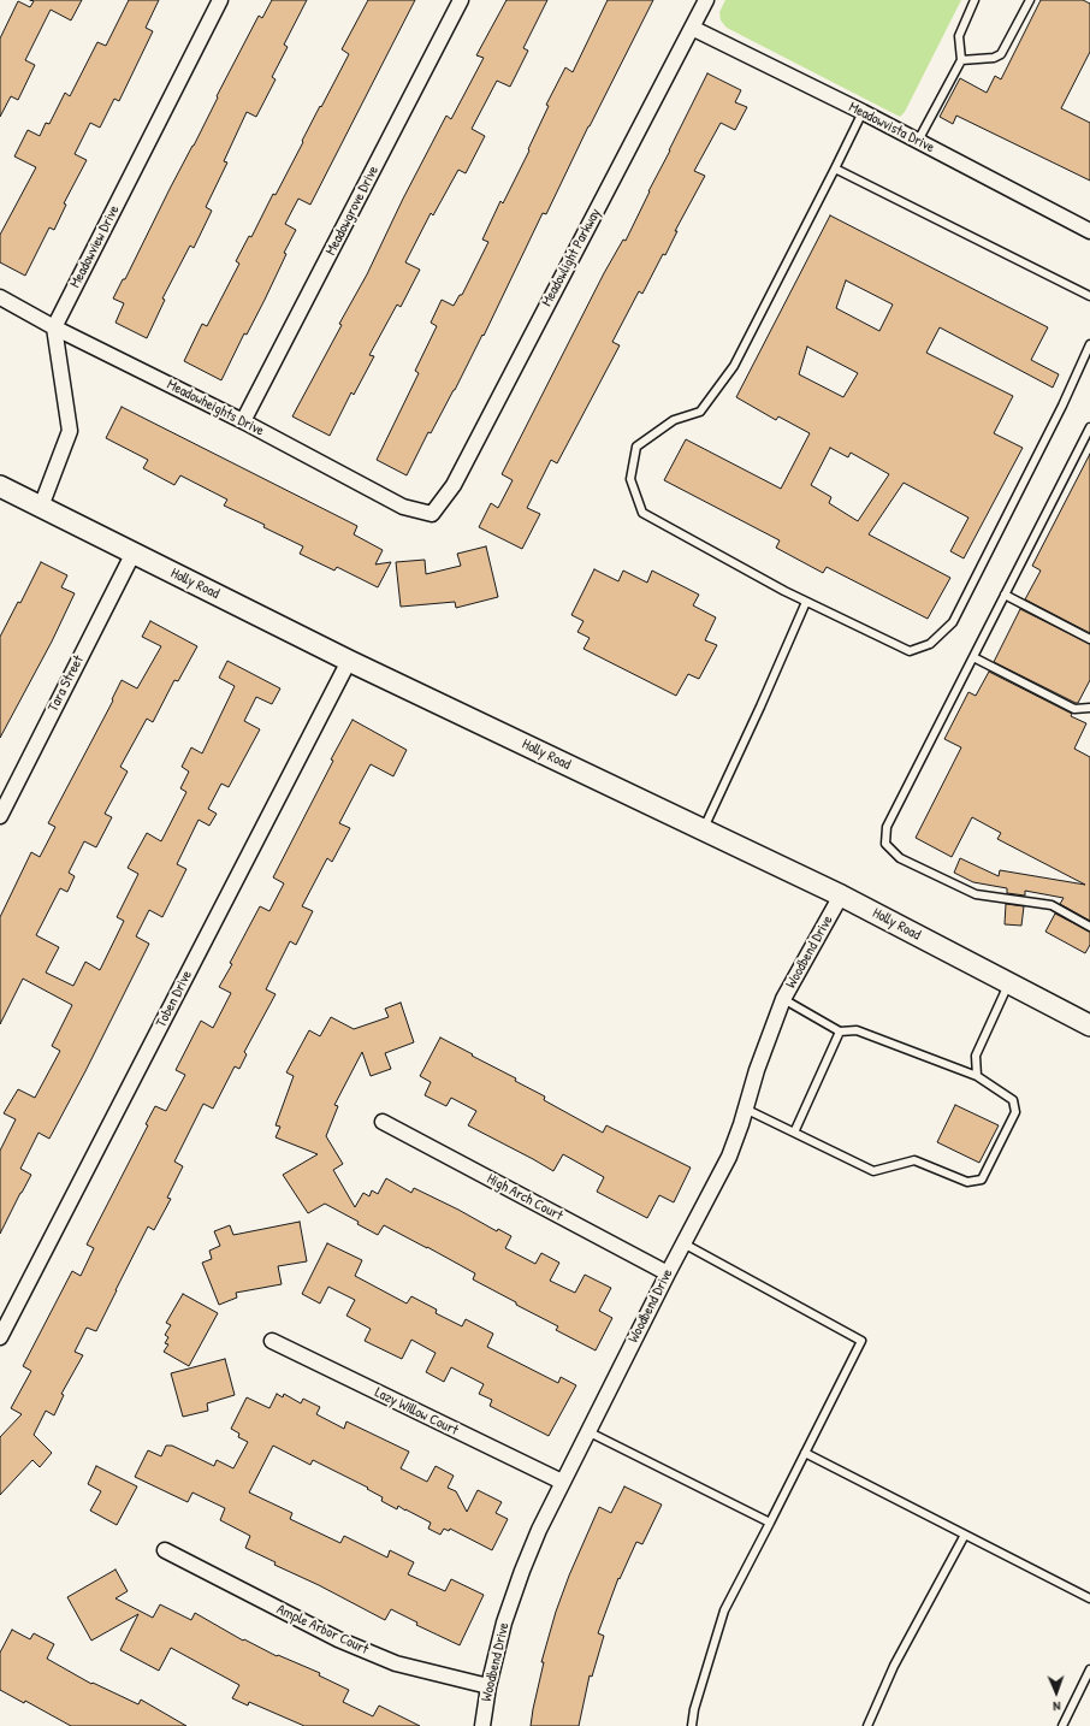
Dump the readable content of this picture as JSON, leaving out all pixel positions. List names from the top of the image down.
{
  "streets": {
    "main road": ["Holly Road"],
    "street": [
      "Meadowvista Drive",
      "Meadowgrove Drive",
      "Meadowview Drive",
      "Meadowlight Parkway",
      "Meadowheights Drive",
      "Tara Street",
      "Woodbend Drive",
      "Toben Drive",
      "High Arch Court",
      "Lazy Willow Court",
      "Ample Arbor Court"
    ]
  },
  "crossings": [
    ["Meadowvista Drive", "Meadowlight Parkway"],
    ["Meadowgrove Drive", "Meadowheights Drive"],
    ["Meadowview Drive", "Meadowheights Drive"],
    ["Meadowlight Parkway", "Meadowheights Drive"],
    ["Holly Road", "Tara Street"],
    ["Holly Road", "Woodbend Drive"],
    ["Holly Road", "Toben Drive"],
    ["Woodbend Drive", "High Arch Court"],
    ["Woodbend Drive", "Lazy Willow Court"],
    ["Woodbend Drive", "Ample Arbor Court"]
  ],
  "north": "bottom"
}
